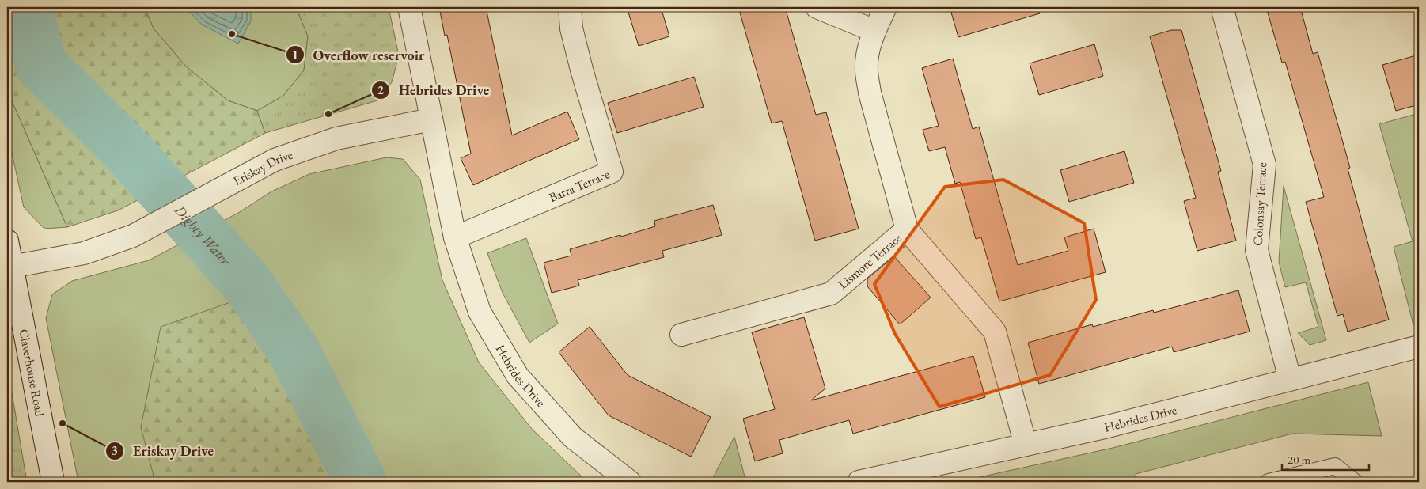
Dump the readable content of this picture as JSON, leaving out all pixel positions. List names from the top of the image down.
{
  "streets": {
    "street": [
      "Eriskay Drive",
      "Barra Terrace",
      "Colonsay Terrace",
      "Lismore Terrace",
      "Claverhouse Road",
      "Hebrides Drive"
    ]
  },
  "crossings": [
    ["Eriskay Drive", "Claverhouse Road"],
    ["Eriskay Drive", "Hebrides Drive"],
    ["Barra Terrace", "Hebrides Drive"],
    ["Colonsay Terrace", "Hebrides Drive"],
    ["Lismore Terrace", "Hebrides Drive"]
  ],
  "water": ["Dighty Water"],
  "places": ["Overflow reservoir", "Hebrides Drive", "Eriskay Drive"],
  "scale_bar": "20 m"
}
